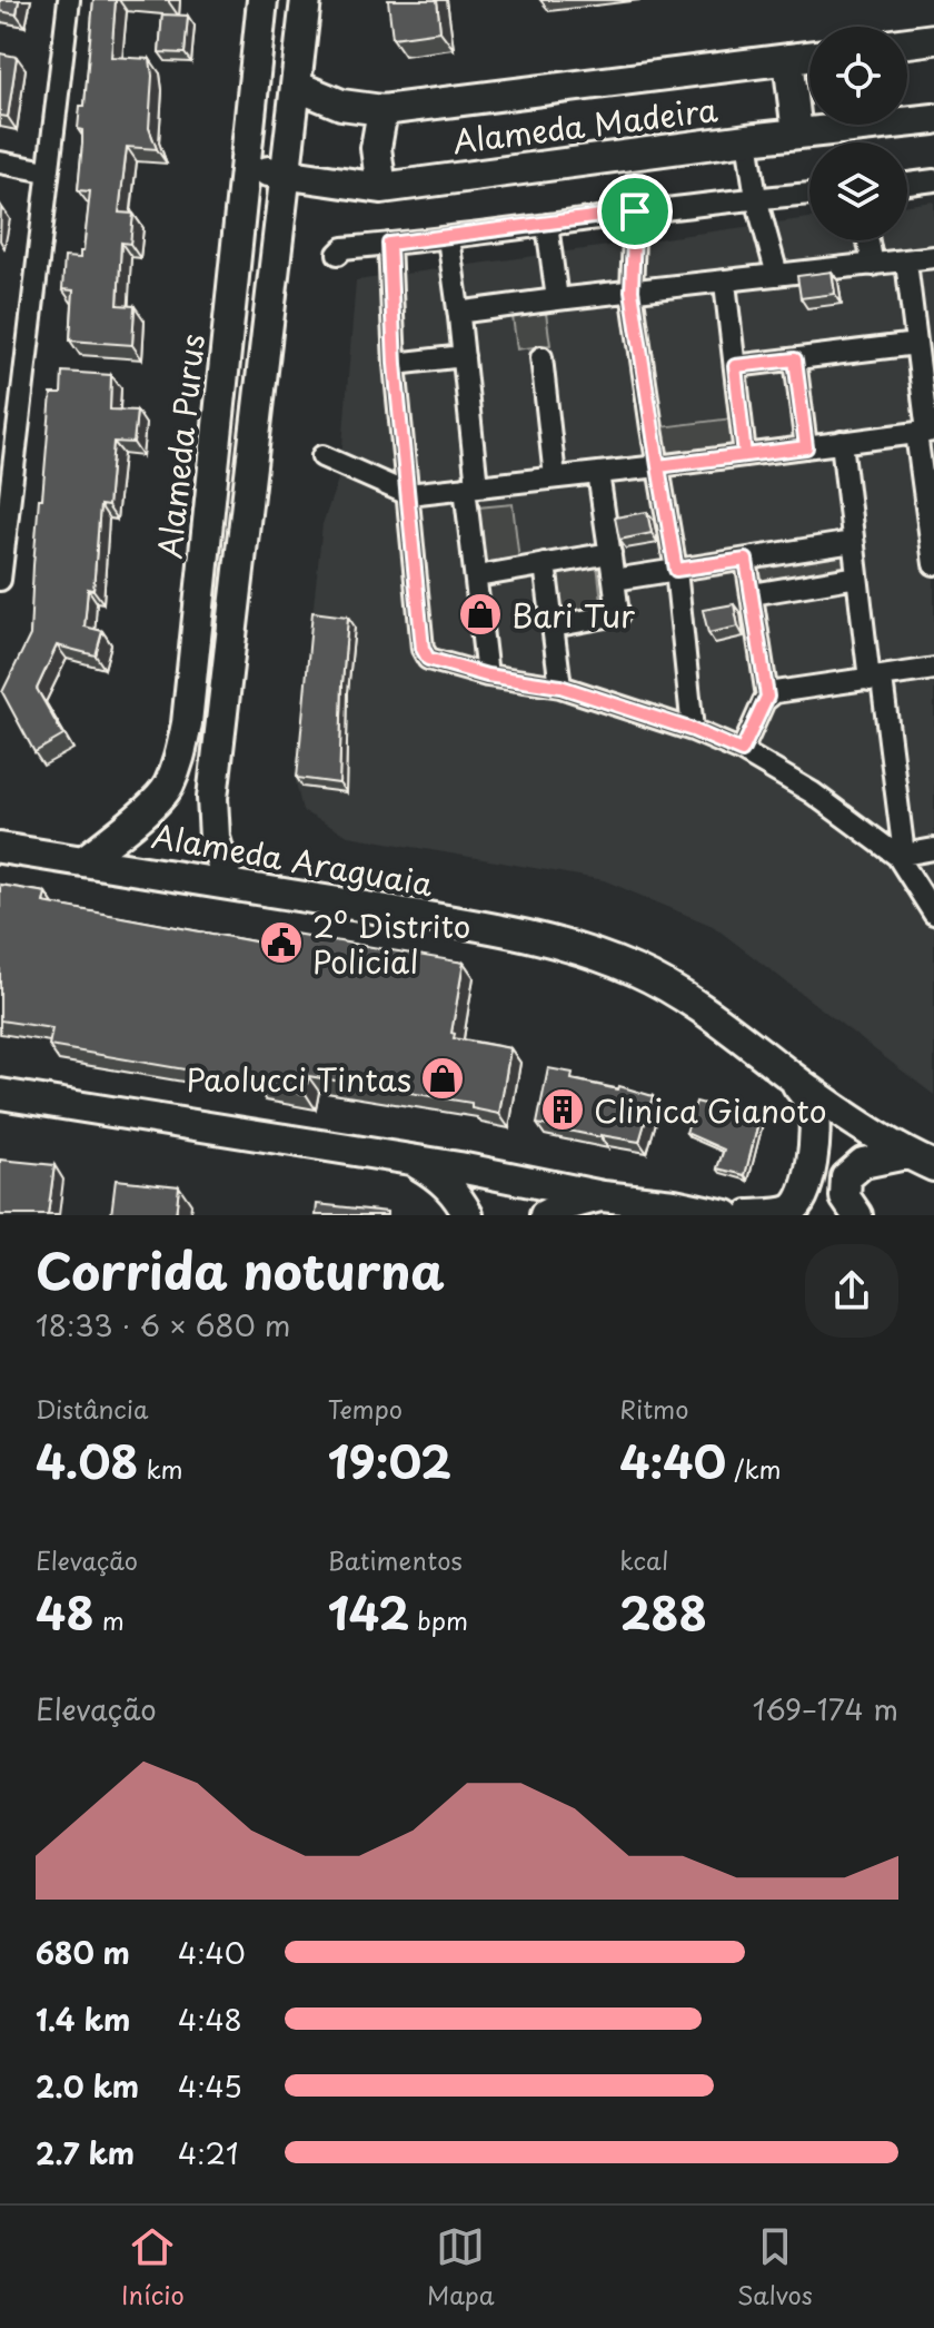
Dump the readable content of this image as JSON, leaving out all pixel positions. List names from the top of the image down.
{
  "streets": {
    "main road": ["Alameda Madeira", "Alameda Purus", "Alameda Araguaia"]
  },
  "crossings": [
    ["Alameda Madeira", "Alameda Purus"],
    ["Alameda Purus", "Alameda Araguaia"]
  ],
  "places": {
    "shop": ["Bari Tur", "Paolucci Tintas"],
    "public building": ["2º Distrito Policial"],
    "building": ["Clinica Gianoto"]
  },
  "page": {
    "heading": ["Corrida noturna", "18:33 · 6 × 680 m"],
    "stats": [
      ["Distância", "4.08 km"],
      ["Tempo", "19:02"],
      ["Ritmo", "4:40 /km"],
      ["Elevação", "48 m"],
      ["Batimentos", "142 bpm"],
      ["kcal", "288"]
    ],
    "chart": ["Elevação", "169–174 m"],
    "list": [
      {
        "name": "680 m",
        "note": "4:40"
      },
      {
        "name": "1.4 km",
        "note": "4:48"
      },
      {
        "name": "2.0 km",
        "note": "4:45"
      },
      {
        "name": "2.7 km",
        "note": "4:21"
      }
    ],
    "tabs": ["Início", "Mapa", "Salvos"]
  }
}
